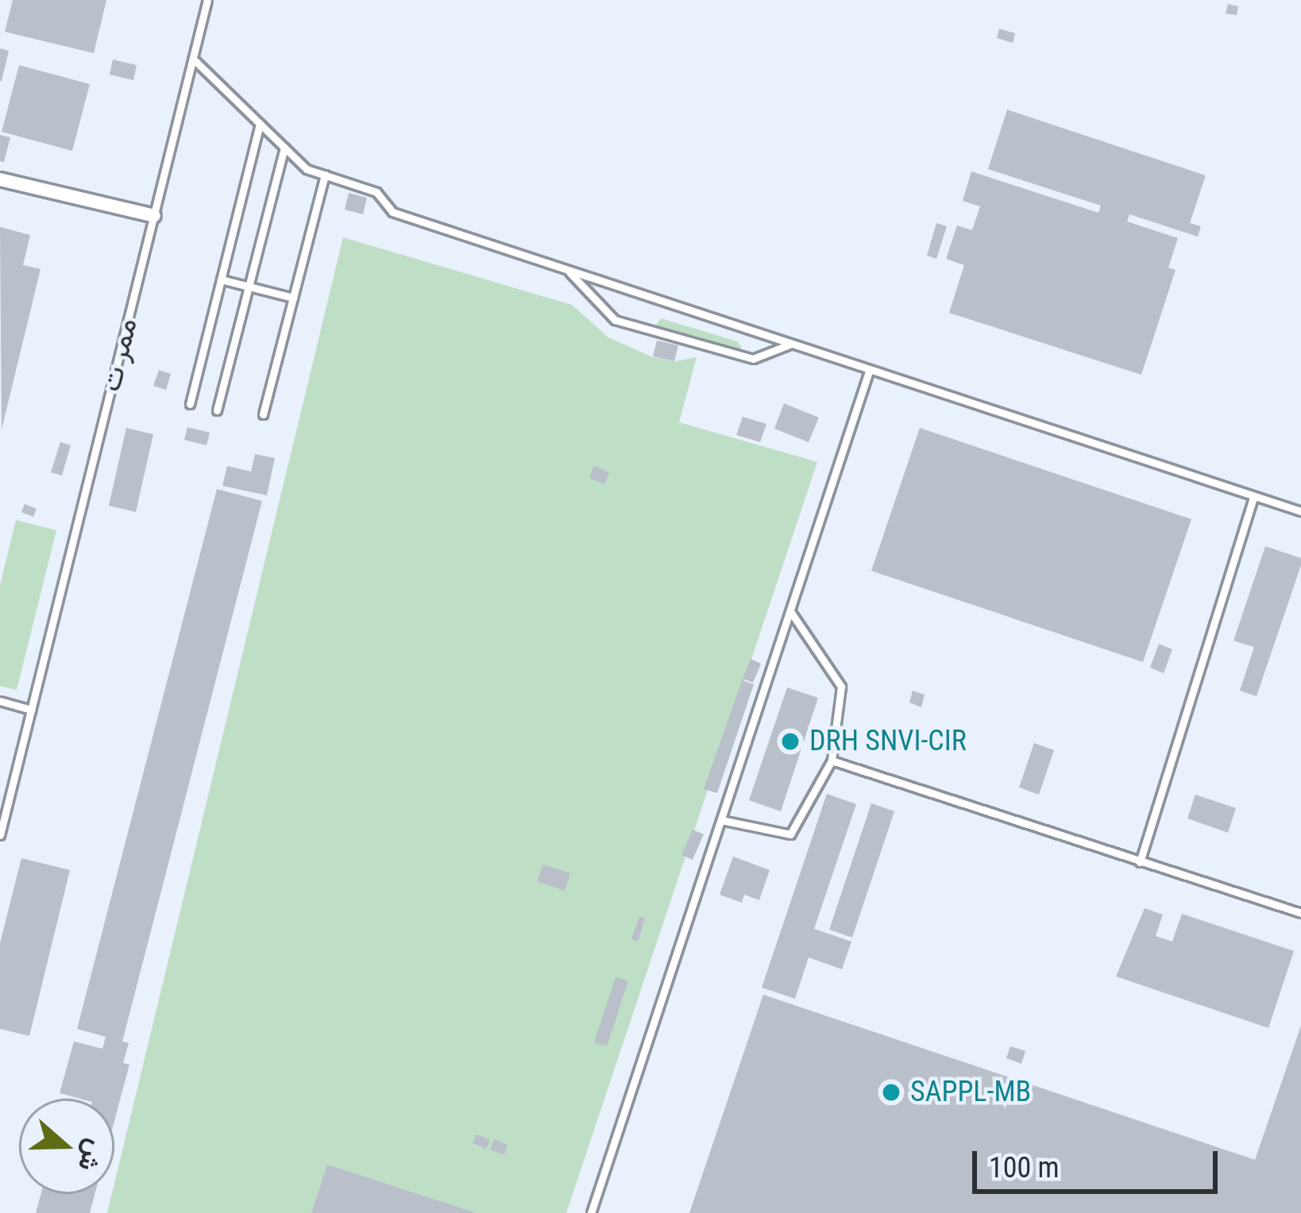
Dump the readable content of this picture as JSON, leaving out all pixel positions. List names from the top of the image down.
{
  "streets": {
    "lane": ["ممر ت"]
  },
  "places": ["DRH SNVI-CIR", "SAPPL-MB"],
  "scale_bar": "100 m",
  "north": "right"
}
